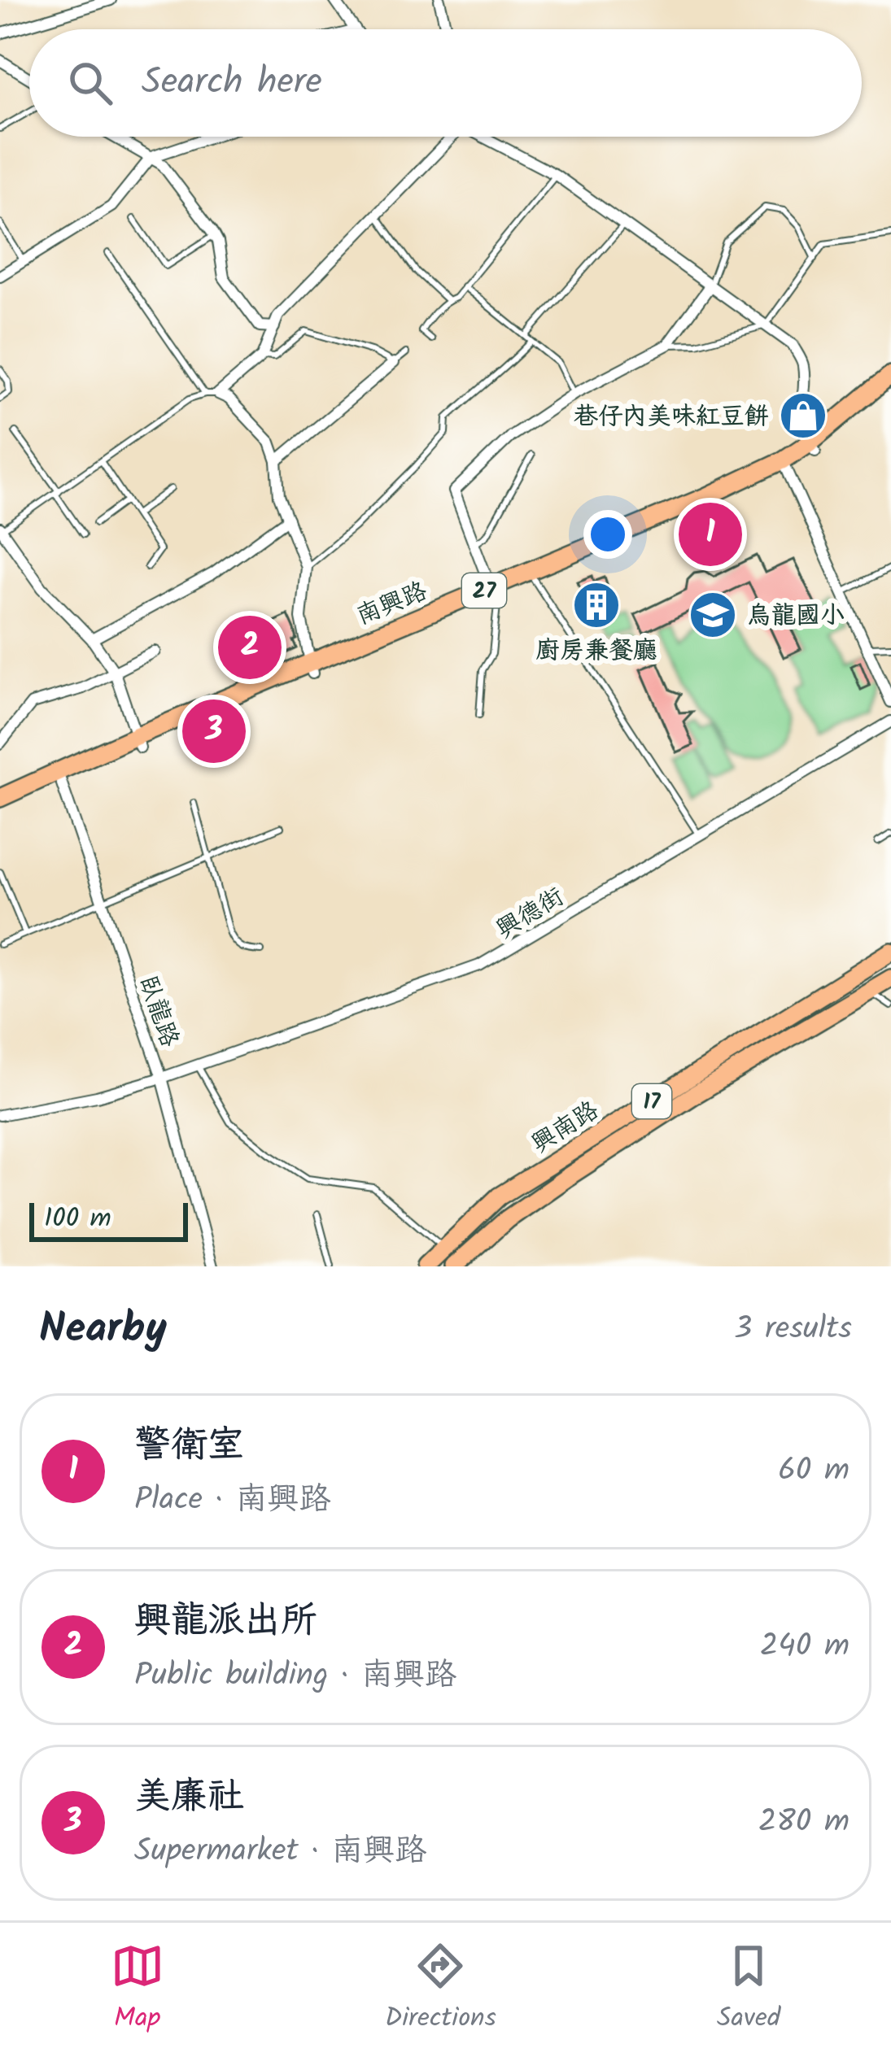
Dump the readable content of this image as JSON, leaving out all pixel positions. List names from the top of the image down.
{
  "streets": {
    "main road": [
      "27",
      "南興路",
      "17",
      "興南路"
    ],
    "street": ["興德街", "臥龍路"]
  },
  "crossings": [
    ["南興路", "臥龍路"],
    ["興德街", "臥龍路"]
  ],
  "places": {
    "shop": ["巷仔内美味紅豆餅"],
    "building": ["廚房兼餐廳"],
    "school or university": ["烏龍國小"]
  },
  "scale_bar": "100 m",
  "page": {
    "search": "Search here",
    "pins": ["1", "2", "3"],
    "scale": "100 m",
    "heading": ["Nearby", "3 results"],
    "list": [
      {
        "mark": "1",
        "name": "警衛室",
        "note": "Place · 南興路",
        "value": "60 m"
      },
      {
        "mark": "2",
        "name": "興龍派出所",
        "note": "Public building · 南興路",
        "value": "240 m"
      },
      {
        "mark": "3",
        "name": "美廉社",
        "note": "Supermarket · 南興路",
        "value": "280 m"
      }
    ],
    "nav": ["Map", "Directions", "Saved"]
  }
}
